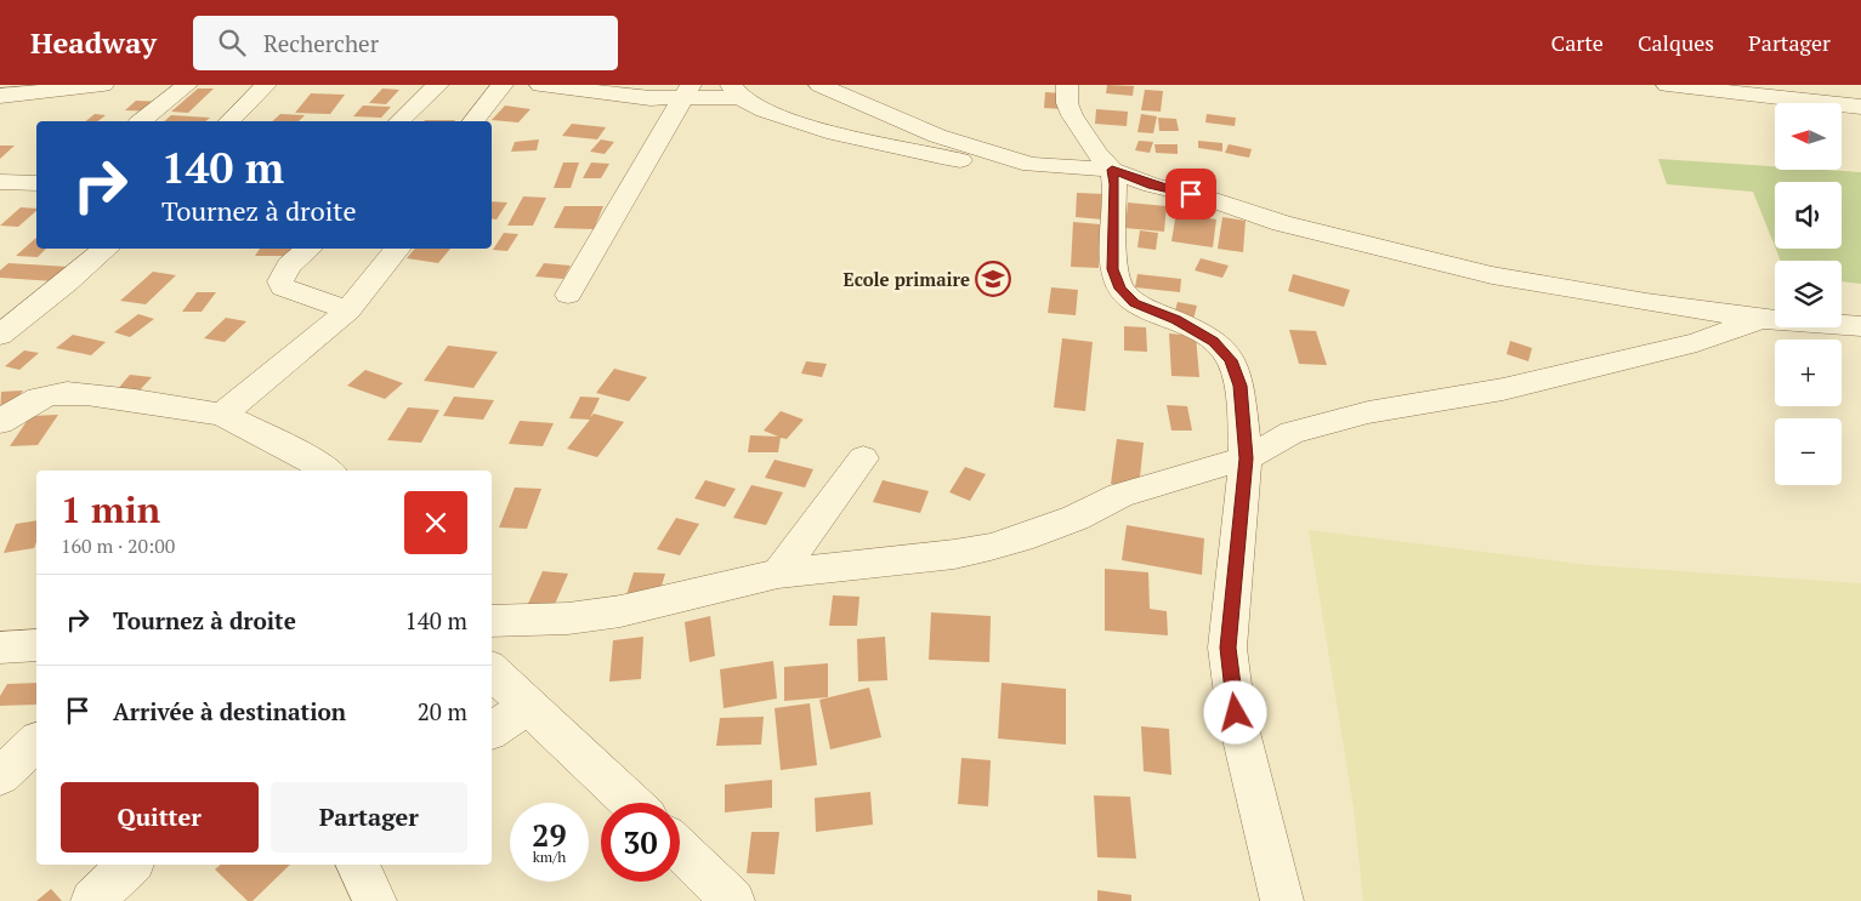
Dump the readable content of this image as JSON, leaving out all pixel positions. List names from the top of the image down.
{
  "places": {
    "school or university": ["Ecole primaire"]
  },
  "north": "left",
  "page": {
    "header": "Headway",
    "search": "Rechercher",
    "nav": ["Carte", "Calques", "Partager"],
    "map_buttons": ["+", "−"],
    "turn": ["140 m", "Tournez à droite"],
    "heading": ["1 min", "160 m · 20:00"],
    "list": [
      {
        "name": "Tournez à droite",
        "value": "140 m"
      },
      {
        "name": "Arrivée à destination",
        "value": "20 m"
      }
    ],
    "buttons": ["Quitter", "Partager"],
    "speed": "29 km/h",
    "limit": "30"
  }
}
